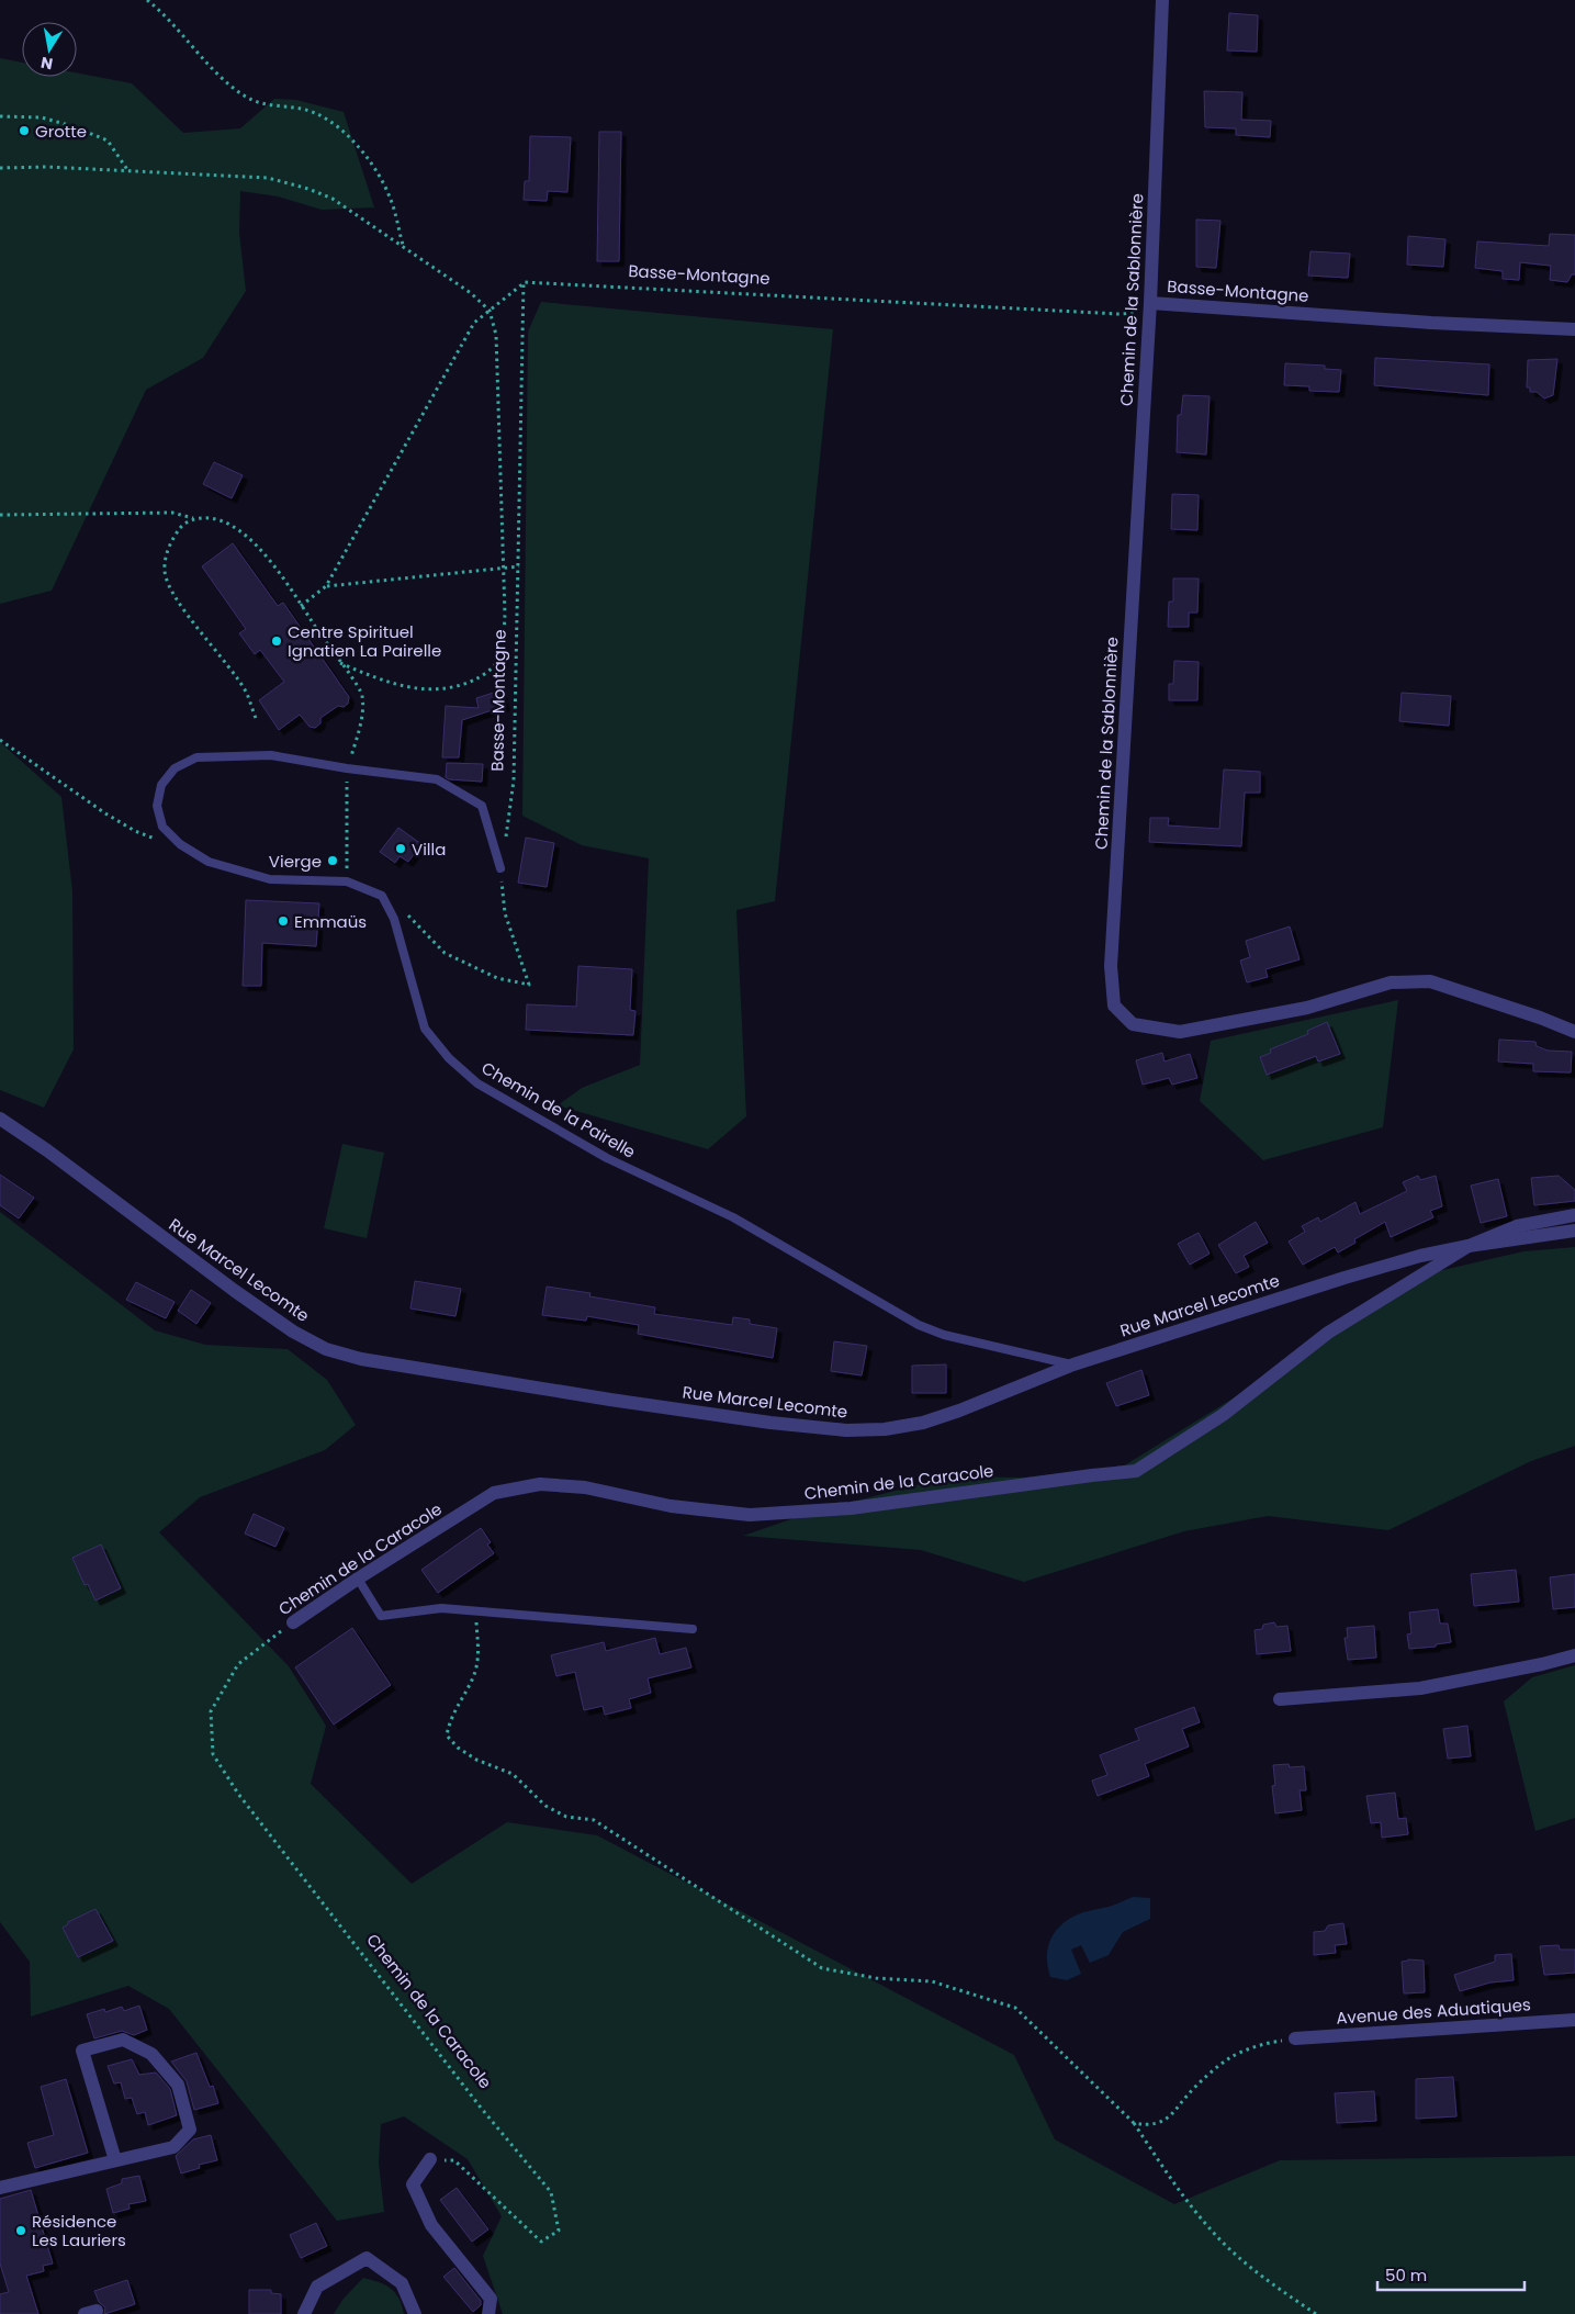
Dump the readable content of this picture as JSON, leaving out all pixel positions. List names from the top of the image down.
{
  "streets": {
    "street": [
      "Basse-Montagne",
      "Chemin de la Sablonnière",
      "Rue Marcel Lecomte",
      "Chemin de la Caracole",
      "Avenue des Aduatiques"
    ],
    "lane": ["Chemin de la Pairelle"]
  },
  "crossings": [
    ["Basse-Montagne", "Chemin de la Sablonnière"],
    ["Chemin de la Pairelle", "Rue Marcel Lecomte"],
    ["Rue Marcel Lecomte", "Chemin de la Caracole"]
  ],
  "places": [
    "Grotte",
    "Centre Spirituel Ignatien La Pairelle",
    "Villa",
    "Vierge",
    "Emmaüs",
    "Résidence Les Lauriers"
  ],
  "scale_bar": "50 m",
  "north": "bottom"
}
